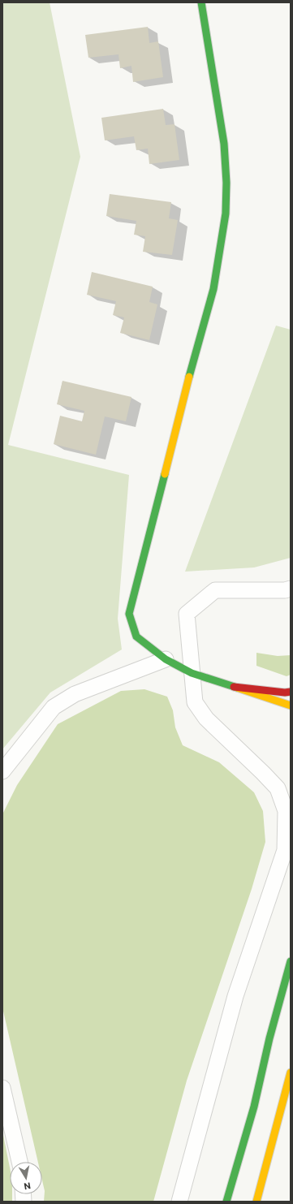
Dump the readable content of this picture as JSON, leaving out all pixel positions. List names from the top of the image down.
{
  "north": "bottom"
}
